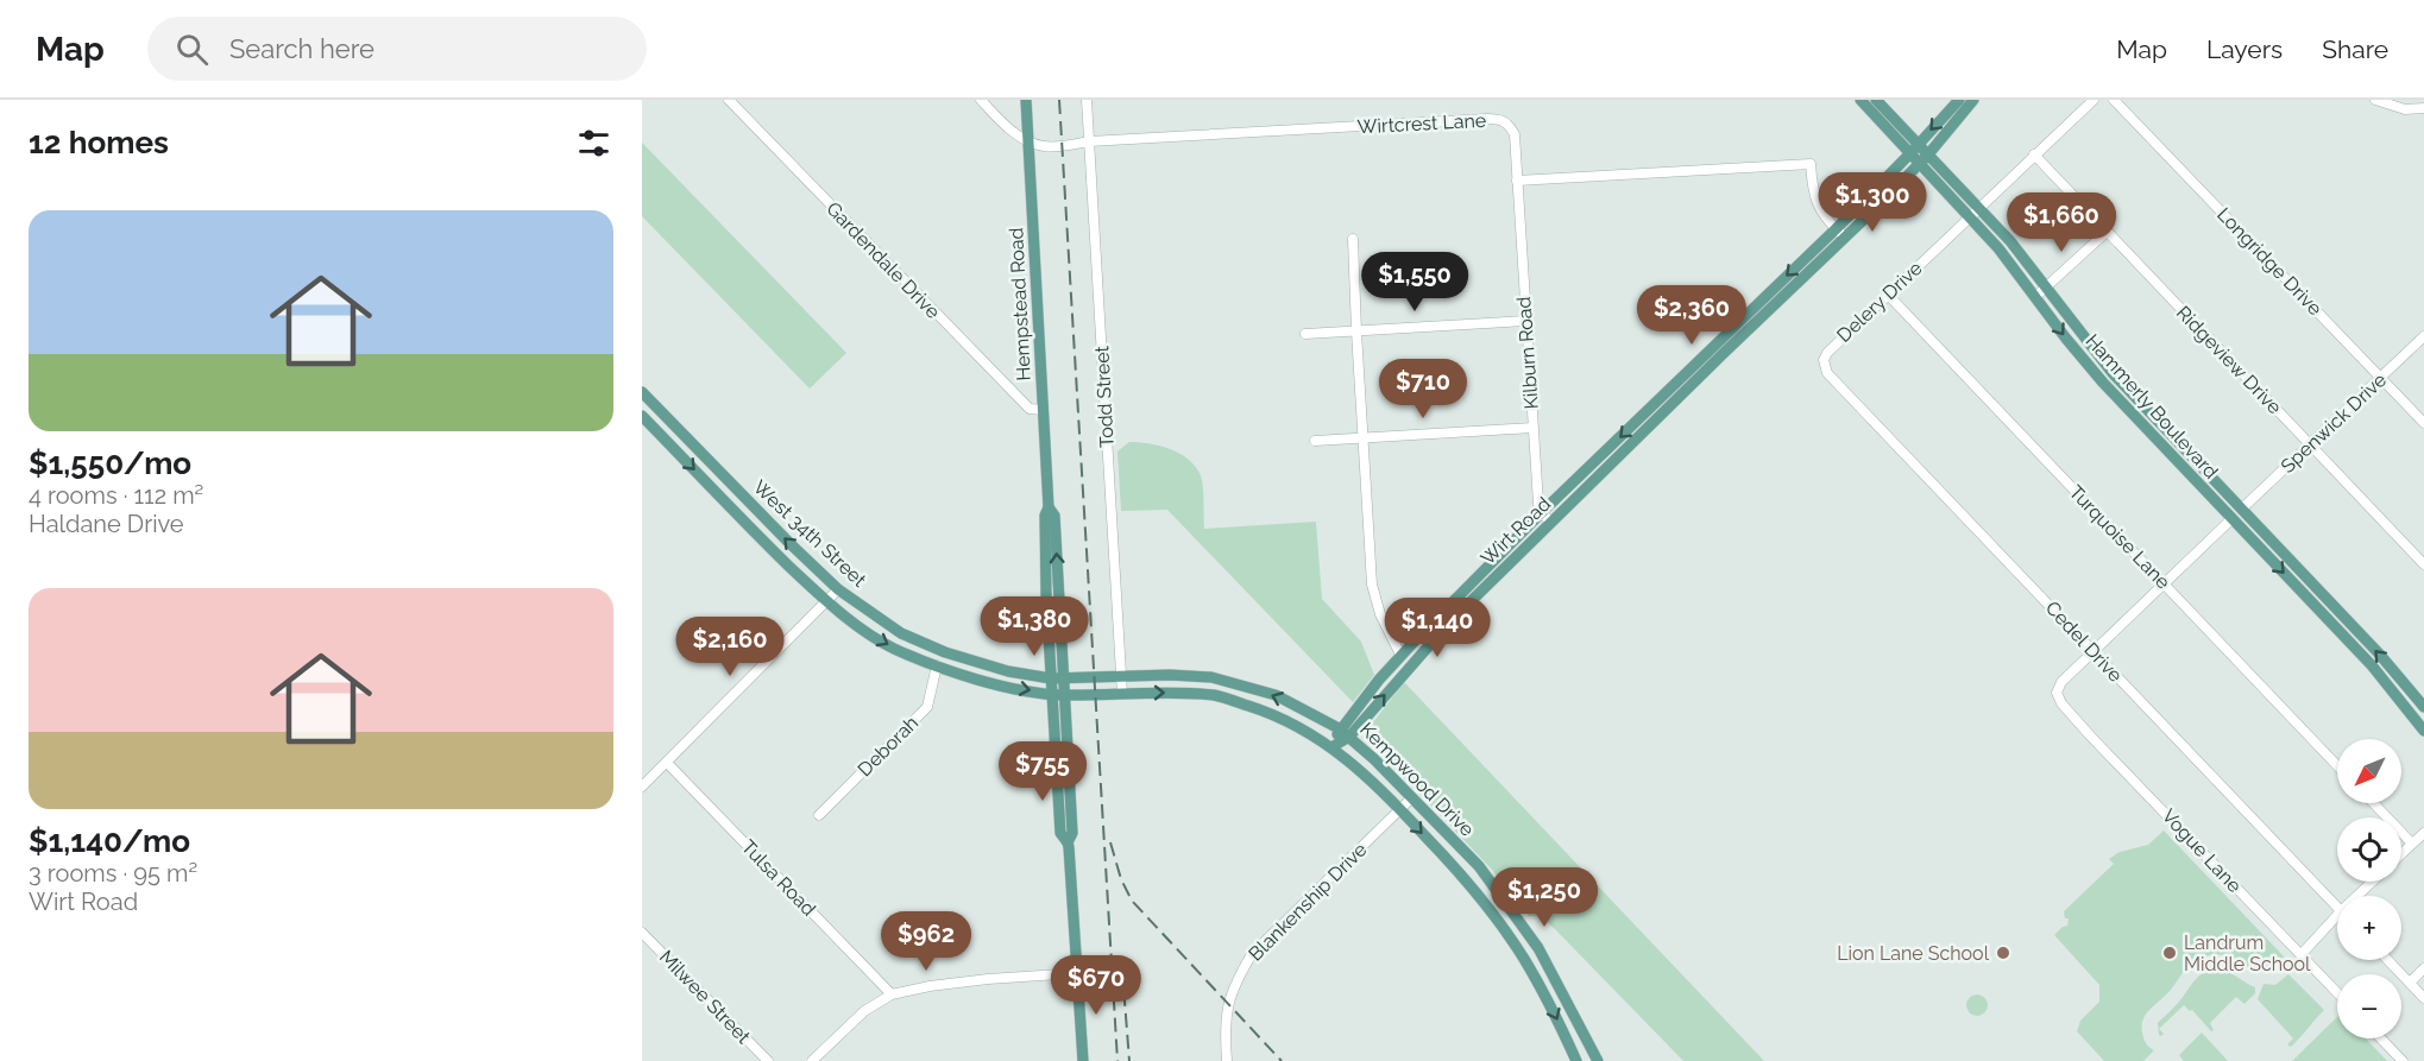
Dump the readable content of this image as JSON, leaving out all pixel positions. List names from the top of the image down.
{
  "streets": {
    "main road": [
      "Hempstead Road",
      "Hammerly Boulevard",
      "Wirt Road",
      "West 34th Street",
      "Kempwood Drive"
    ],
    "street": [
      "Wirtcrest Lane",
      "Gardendale Drive",
      "Longridge Drive",
      "Delery Drive",
      "Kilburn Road",
      "Ridgeview Drive",
      "Todd Street",
      "Spenwick Drive",
      "Turquoise Lane",
      "Cedel Drive",
      "Deborah",
      "Vogue Lane",
      "Tulsa Road",
      "Blankenship Drive",
      "Milwee Street"
    ]
  },
  "crossings": [
    ["Wirtcrest Lane", "Hempstead Road"],
    ["Wirtcrest Lane", "Kilburn Road"],
    ["Wirtcrest Lane", "Todd Street"],
    ["Gardendale Drive", "Hempstead Road"],
    ["Longridge Drive", "Spenwick Drive"],
    ["Delery Drive", "Ridgeview Drive"],
    ["Delery Drive", "Hammerly Boulevard"],
    ["Delery Drive", "Turquoise Lane"],
    ["Delery Drive", "Cedel Drive"],
    ["Hempstead Road", "West 34th Street"],
    ["Hempstead Road", "Kempwood Drive"],
    ["Kilburn Road", "Wirt Road"],
    ["Ridgeview Drive", "Spenwick Drive"],
    ["Todd Street", "Kempwood Drive"],
    ["Hammerly Boulevard", "Spenwick Drive"],
    ["Hammerly Boulevard", "Wirt Road"],
    ["Wirt Road", "Kempwood Drive"],
    ["West 34th Street", "Deborah"],
    ["West 34th Street", "Kempwood Drive"],
    ["Cedel Drive", "Vogue Lane"],
    ["Kempwood Drive", "Blankenship Drive"]
  ],
  "places": ["Lion Lane School", "Landrum Middle School"],
  "north": "bottom left",
  "page": {
    "header": "Map",
    "search": "Search here",
    "nav": ["Map", "Layers", "Share"],
    "heading": "12 homes",
    "price": [
      "$1,300",
      "$1,660",
      "$1,550",
      "$2,360",
      "$710",
      "$1,380",
      "$1,140",
      "$2,160",
      "$755",
      "$1,250",
      "$962",
      "$670"
    ],
    "list": [
      {
        "name": "$1,550/mo",
        "note": "4 rooms · 112 m² · Haldane Drive"
      },
      {
        "name": "$1,140/mo",
        "note": "3 rooms · 95 m² · Wirt Road"
      }
    ],
    "map_buttons": ["+", "−"]
  }
}
